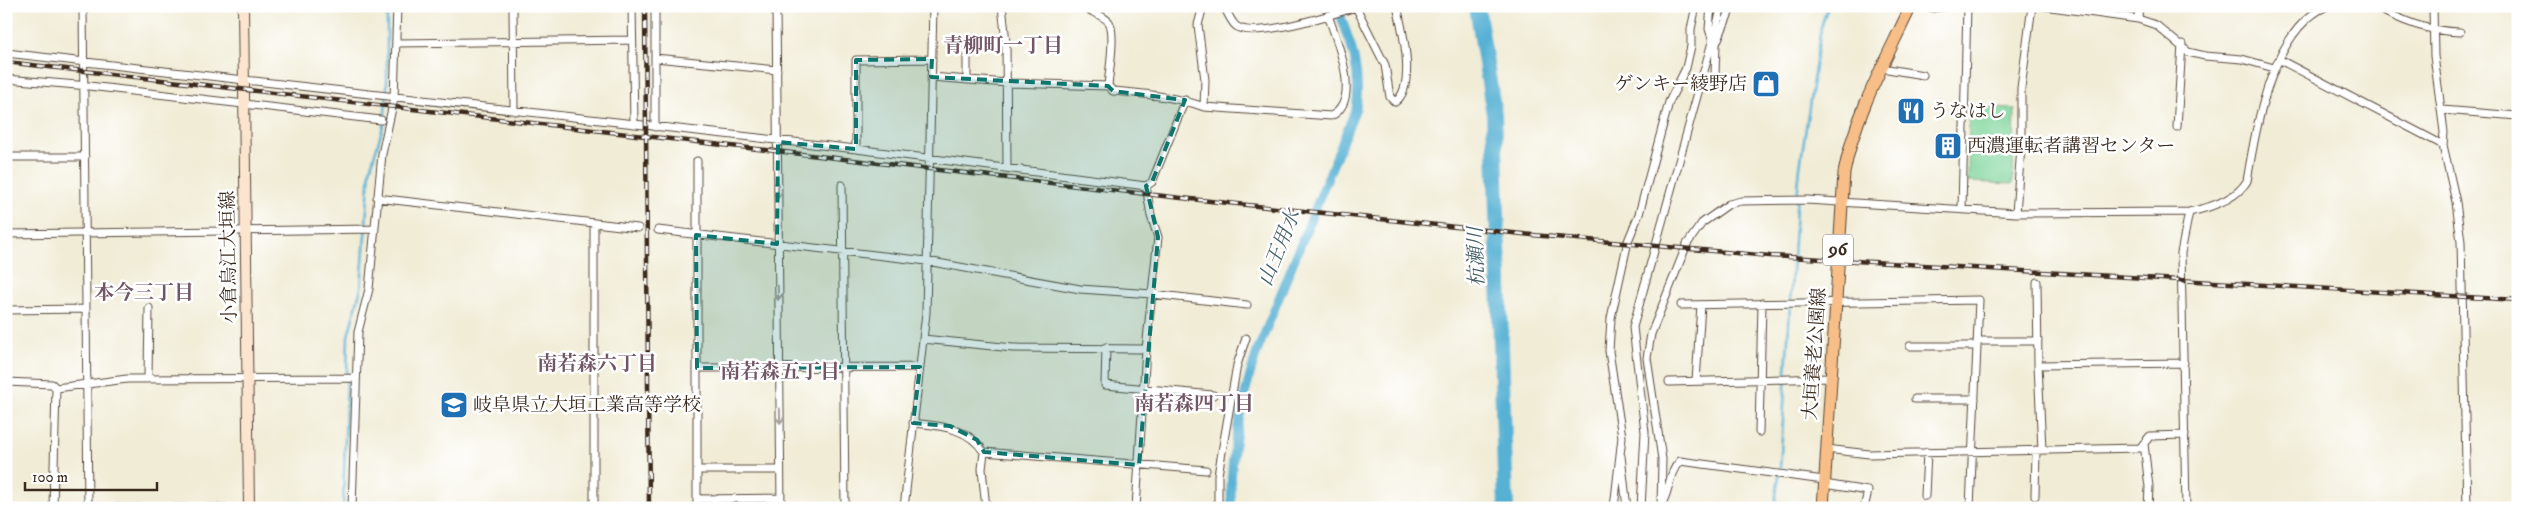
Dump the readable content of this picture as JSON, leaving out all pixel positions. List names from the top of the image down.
{
  "streets": {
    "main road": ["96", "小倉烏江大垣線", "大垣養老公園線"]
  },
  "districts": [
    "青柳町一丁目",
    "本今三丁目",
    "南若森六丁目",
    "南若森五丁目",
    "南若森四丁目"
  ],
  "water": ["山王用水", "杭瀬川"],
  "places": {
    "shop": ["ゲンキー綾野店"],
    "restaurant": ["うなはし"],
    "building": ["西濃運転者講習センター"],
    "school or university": ["岐阜県立大垣工業高等学校"]
  },
  "scale_bar": "100 m"
}
